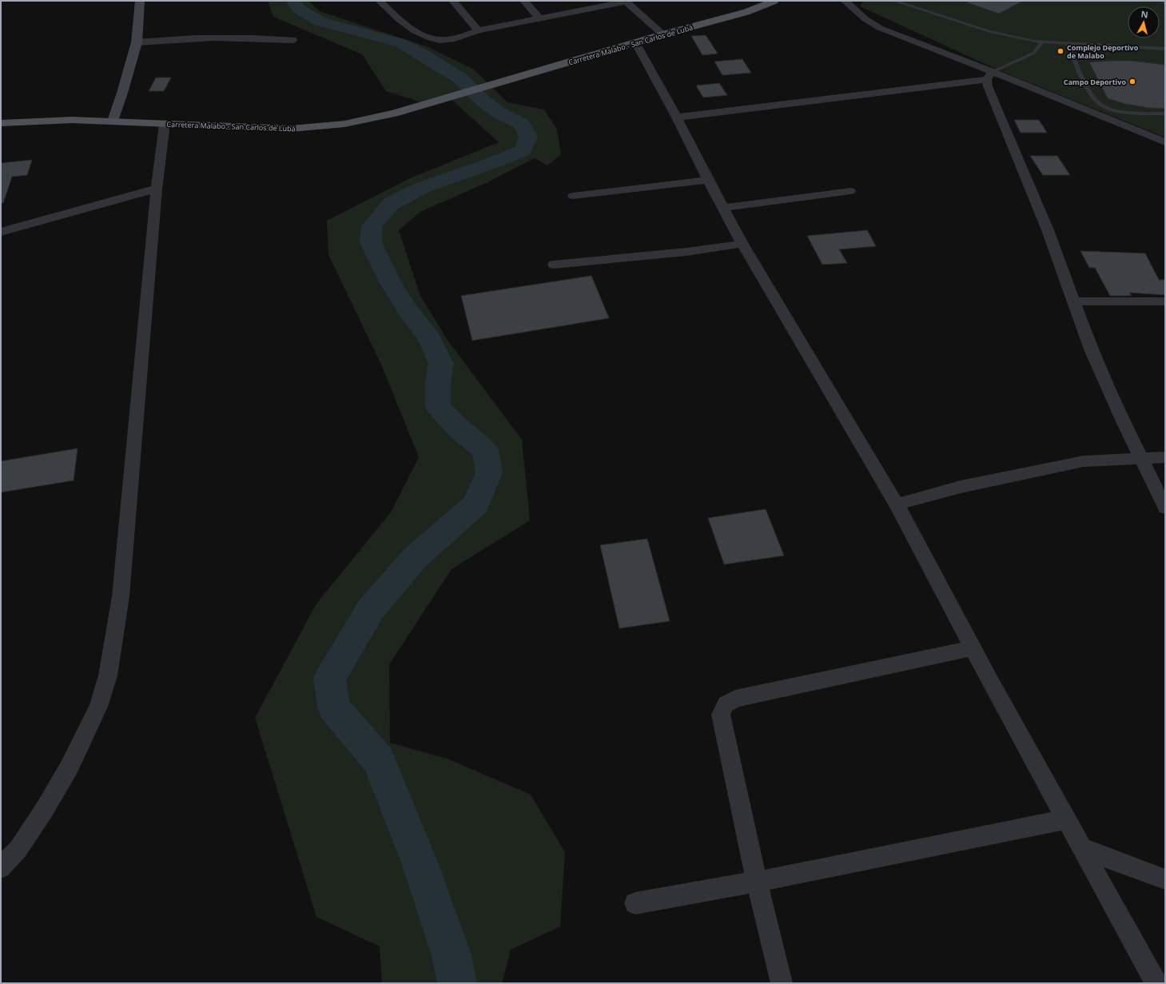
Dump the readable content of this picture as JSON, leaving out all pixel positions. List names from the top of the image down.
{
  "streets": {
    "main road": ["Carretera Malabo - San Carlos de Lubá"]
  },
  "places": ["Complejo Deportivo de Malabo", "Campo Deportivo"],
  "north": "top"
}
